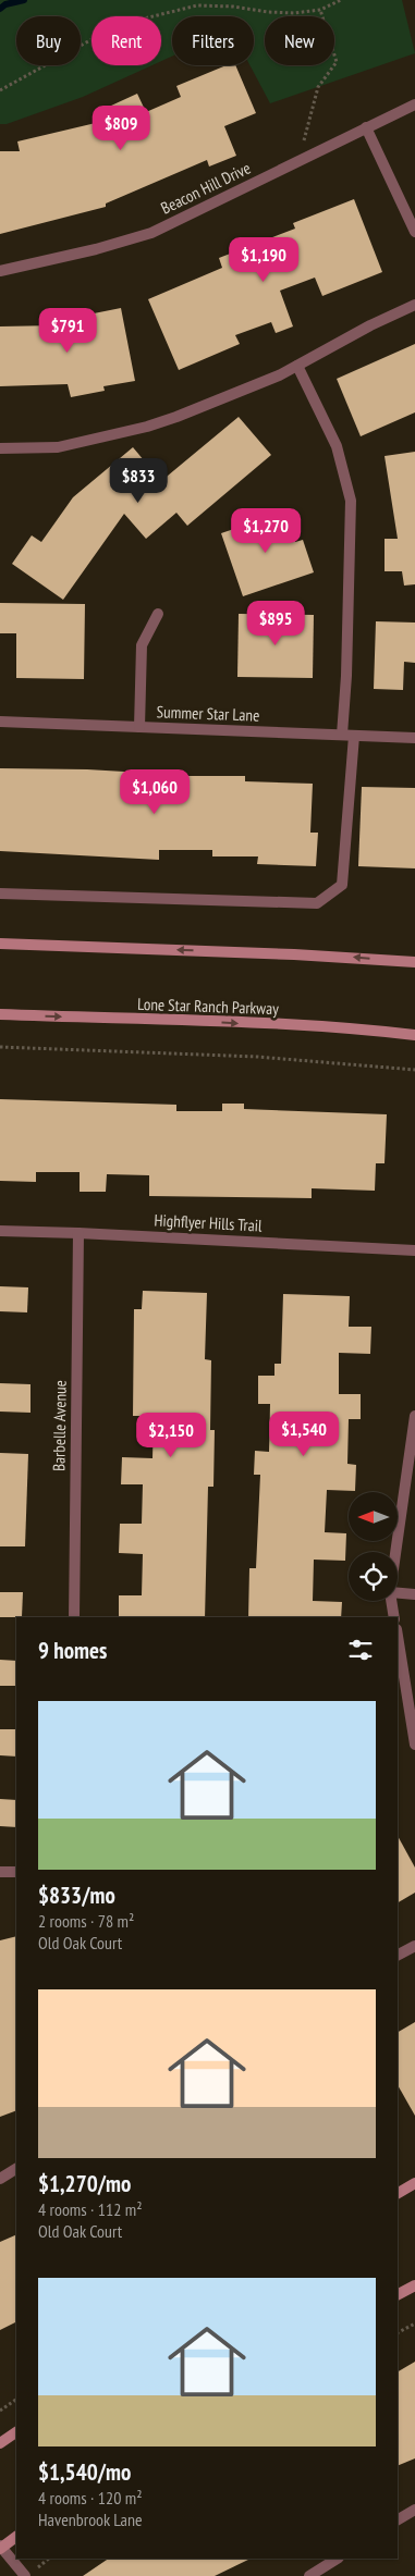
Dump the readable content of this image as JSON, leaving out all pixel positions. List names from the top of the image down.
{
  "streets": {
    "main road": ["Lone Star Ranch Parkway"],
    "street": [
      "Beacon Hill Drive",
      "Summer Star Lane",
      "Highflyer Hills Trail",
      "Barbelle Avenue"
    ]
  },
  "crossings": [
    ["Highflyer Hills Trail", "Barbelle Avenue"]
  ],
  "north": "left",
  "page": {
    "chip": [
      "Buy",
      "Rent",
      "Filters",
      "New"
    ],
    "price": [
      "$809",
      "$1,190",
      "$791",
      "$833",
      "$1,270",
      "$895",
      "$1,060",
      "$1,540",
      "$2,150"
    ],
    "heading": "9 homes",
    "list": [
      {
        "name": "$833/mo",
        "note": "2 rooms · 78 m² · Old Oak Court"
      },
      {
        "name": "$1,270/mo",
        "note": "4 rooms · 112 m² · Old Oak Court"
      },
      {
        "name": "$1,540/mo",
        "note": "4 rooms · 120 m² · Havenbrook Lane"
      }
    ]
  }
}
